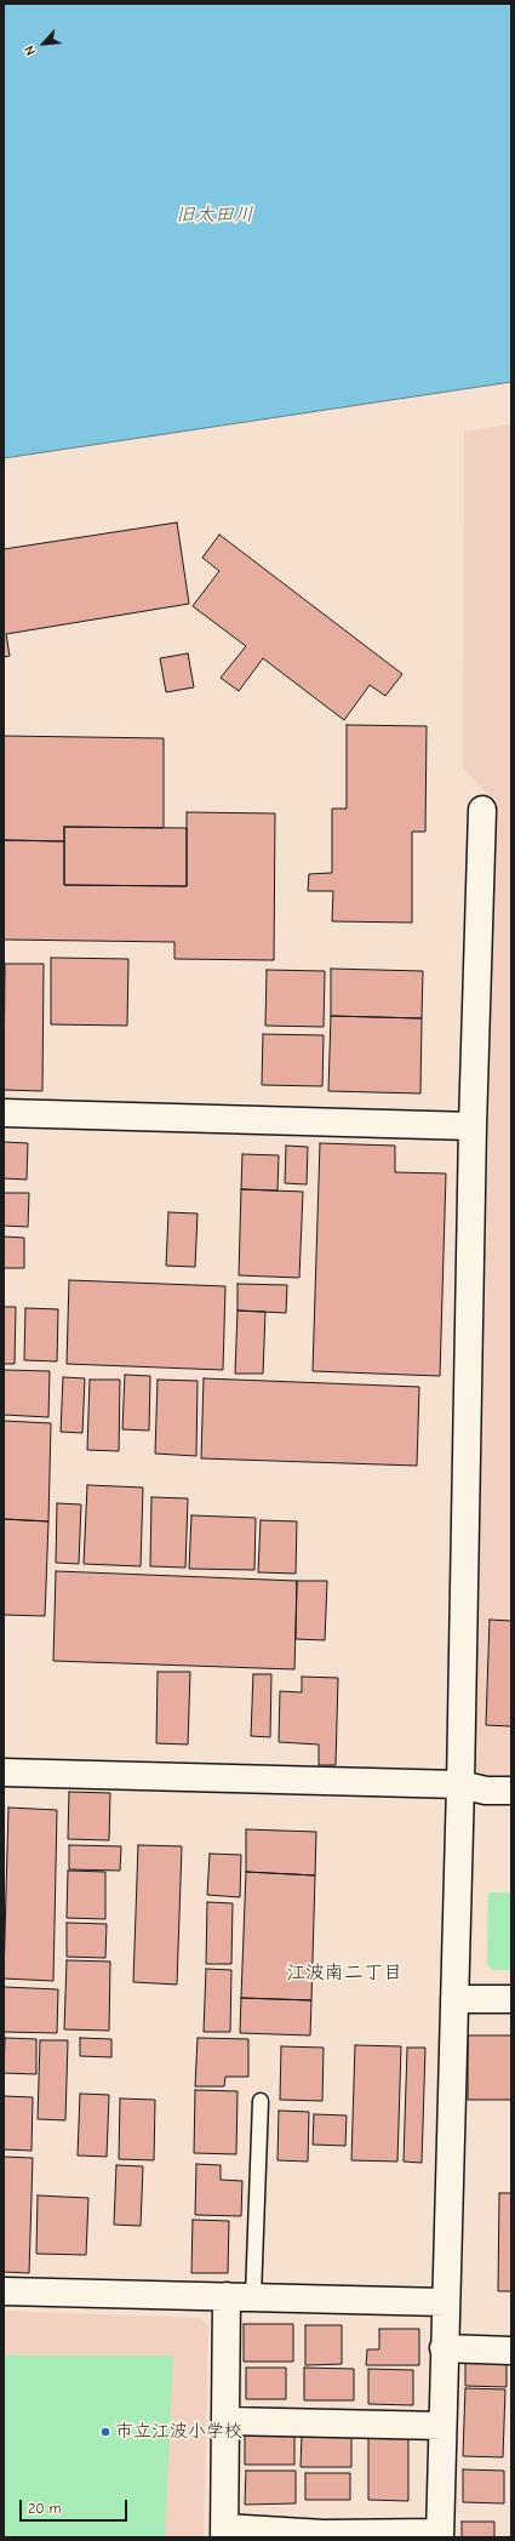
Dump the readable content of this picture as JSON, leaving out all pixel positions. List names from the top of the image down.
{
  "districts": ["江波南二丁目"],
  "water": ["旧太田川"],
  "places": ["市立江波小学校"],
  "scale_bar": "20 m",
  "north": "bottom left"
}
